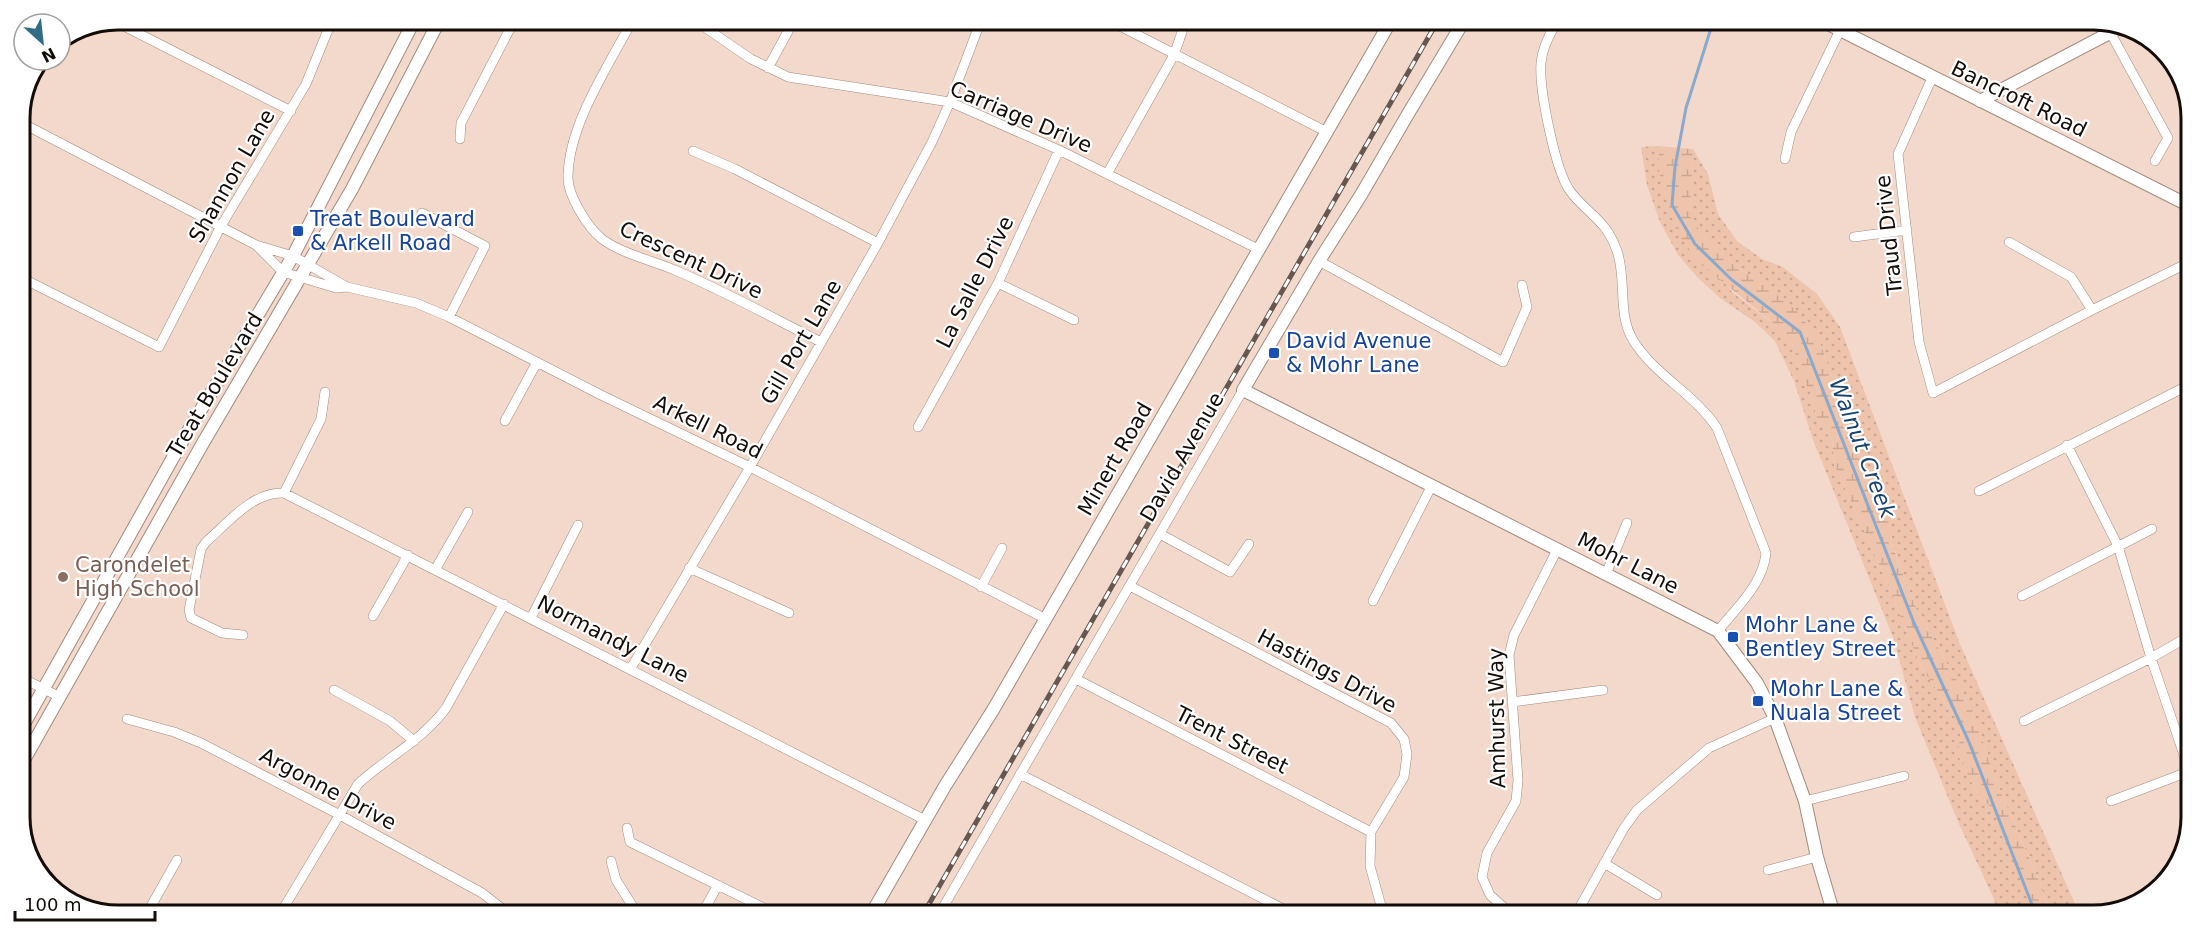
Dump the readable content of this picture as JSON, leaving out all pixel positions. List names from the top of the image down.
{
  "streets": {
    "street": [
      "Bancroft Road",
      "Carriage Drive",
      "Shannon Lane",
      "Traud Drive",
      "Crescent Drive",
      "La Salle Drive",
      "Gill Port Lane",
      "Treat Boulevard",
      "Arkell Road",
      "David Avenue",
      "Minert Road",
      "Mohr Lane",
      "Normandy Lane",
      "Hastings Drive",
      "Amhurst Way",
      "Trent Street",
      "Argonne Drive"
    ]
  },
  "crossings": [
    ["Bancroft Road", "Traud Drive"],
    ["Carriage Drive", "La Salle Drive"],
    ["Carriage Drive", "Gill Port Lane"],
    ["Carriage Drive", "Minert Road"],
    ["Shannon Lane", "Arkell Road"],
    ["Crescent Drive", "Gill Port Lane"],
    ["Gill Port Lane", "Arkell Road"],
    ["Gill Port Lane", "Normandy Lane"],
    ["Treat Boulevard", "Arkell Road"],
    ["Arkell Road", "Minert Road"],
    ["David Avenue", "Mohr Lane"],
    ["David Avenue", "Hastings Drive"],
    ["David Avenue", "Trent Street"],
    ["Minert Road", "Normandy Lane"],
    ["Mohr Lane", "Amhurst Way"],
    ["Hastings Drive", "Trent Street"]
  ],
  "water": ["Walnut Creek"],
  "places": {
    "transit": [
      "Treat Boulevard & Arkell Road",
      "David Avenue & Mohr Lane",
      "Mohr Lane & Bentley Street",
      "Mohr Lane & Nuala Street"
    ],
    "other": ["Carondelet High School"]
  },
  "scale_bar": "100 m",
  "north": "bottom right"
}
